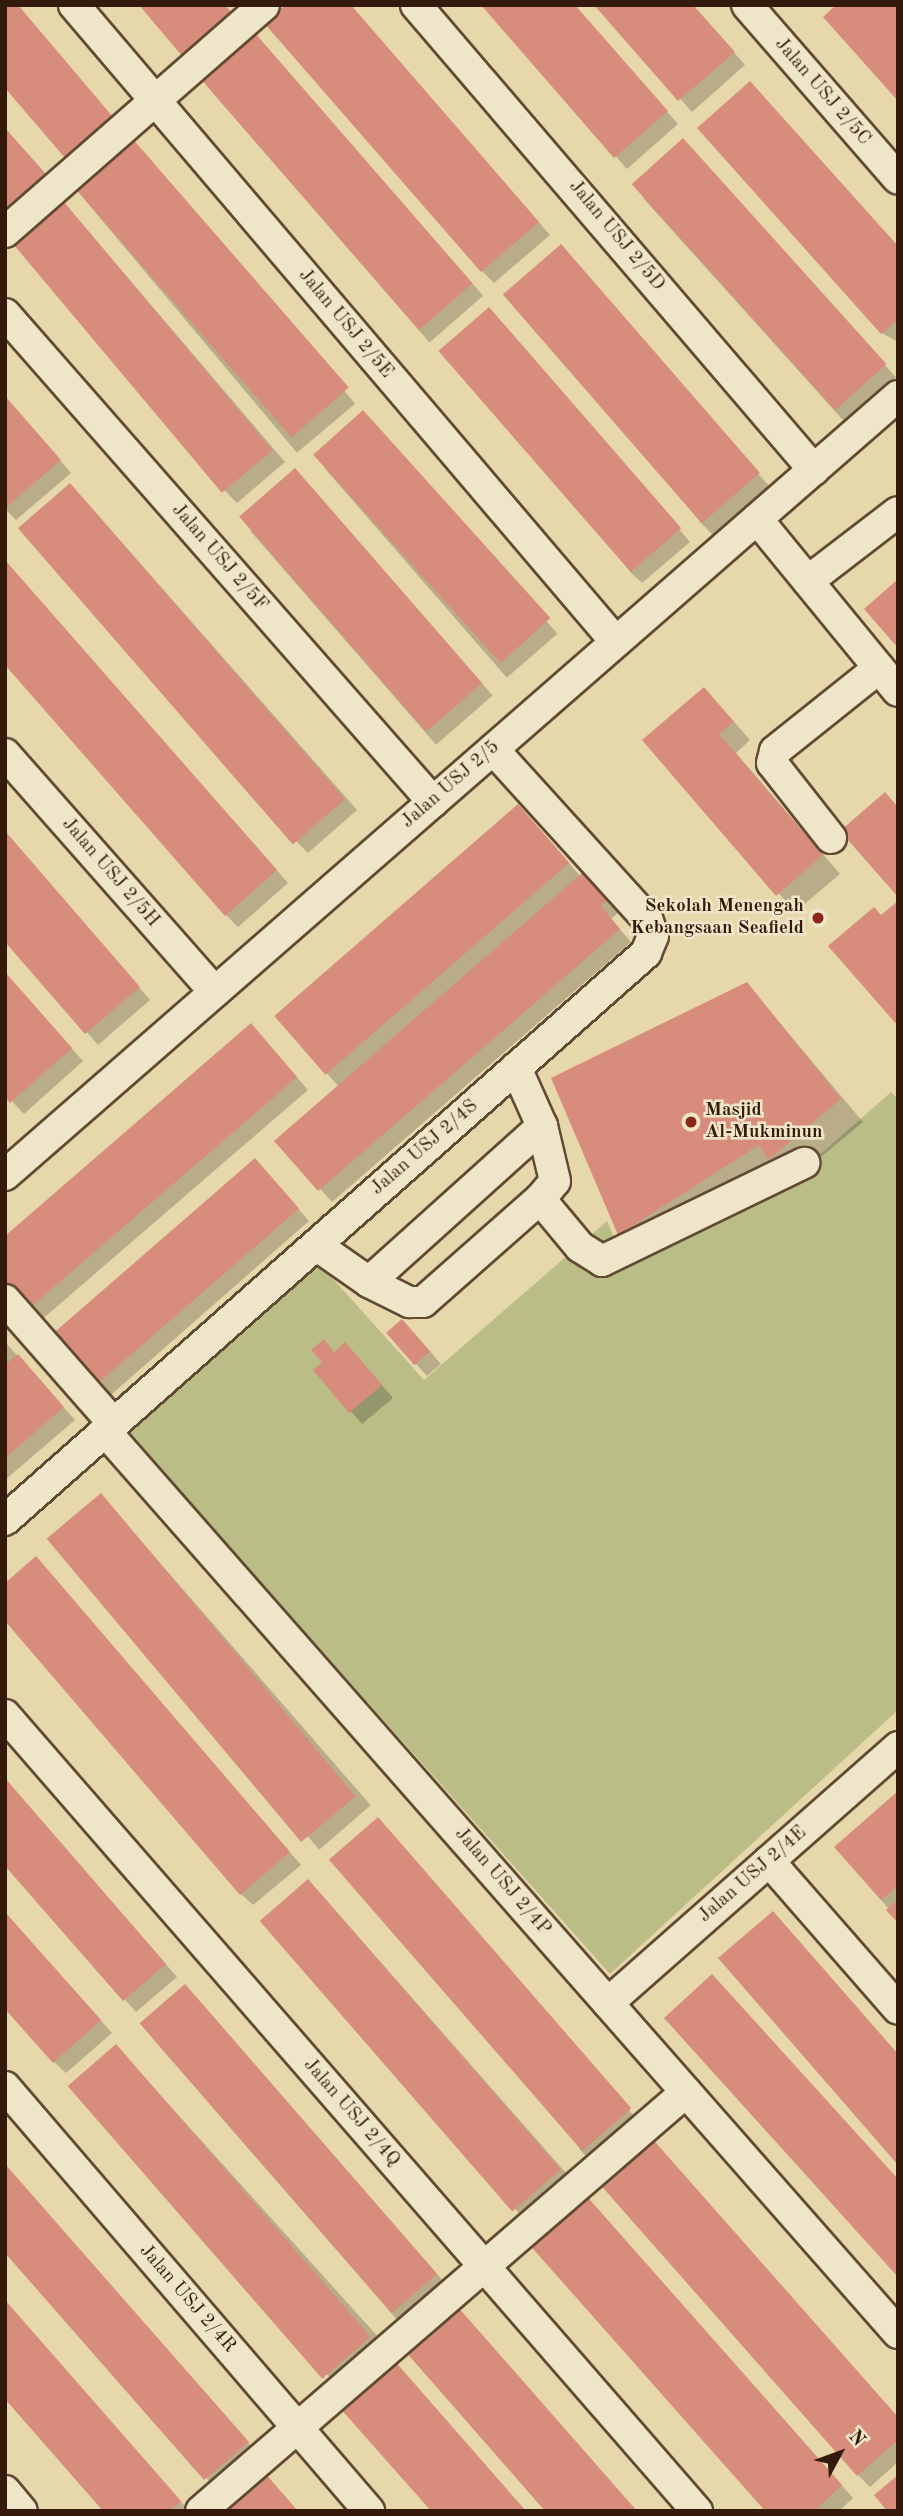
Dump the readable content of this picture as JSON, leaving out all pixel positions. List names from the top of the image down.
{
  "streets": {
    "street": [
      "Jalan USJ 2/5C",
      "Jalan USJ 2/5D",
      "Jalan USJ 2/5E",
      "Jalan USJ 2/5F",
      "Jalan USJ 2/5",
      "Jalan USJ 2/5H",
      "Jalan USJ 2/4S",
      "Jalan USJ 2/4E",
      "Jalan USJ 2/4P",
      "Jalan USJ 2/4Q",
      "Jalan USJ 2/4R"
    ]
  },
  "crossings": [
    ["Jalan USJ 2/5D", "Jalan USJ 2/5"],
    ["Jalan USJ 2/5E", "Jalan USJ 2/5"],
    ["Jalan USJ 2/5F", "Jalan USJ 2/5"],
    ["Jalan USJ 2/5", "Jalan USJ 2/5H"],
    ["Jalan USJ 2/5", "Jalan USJ 2/4S"],
    ["Jalan USJ 2/4S", "Jalan USJ 2/4P"],
    ["Jalan USJ 2/4E", "Jalan USJ 2/4P"]
  ],
  "places": ["Sekolah Menengah Kebangsaan Seafield", "Masjid Al-Mukminun"],
  "north": "top right"
}
